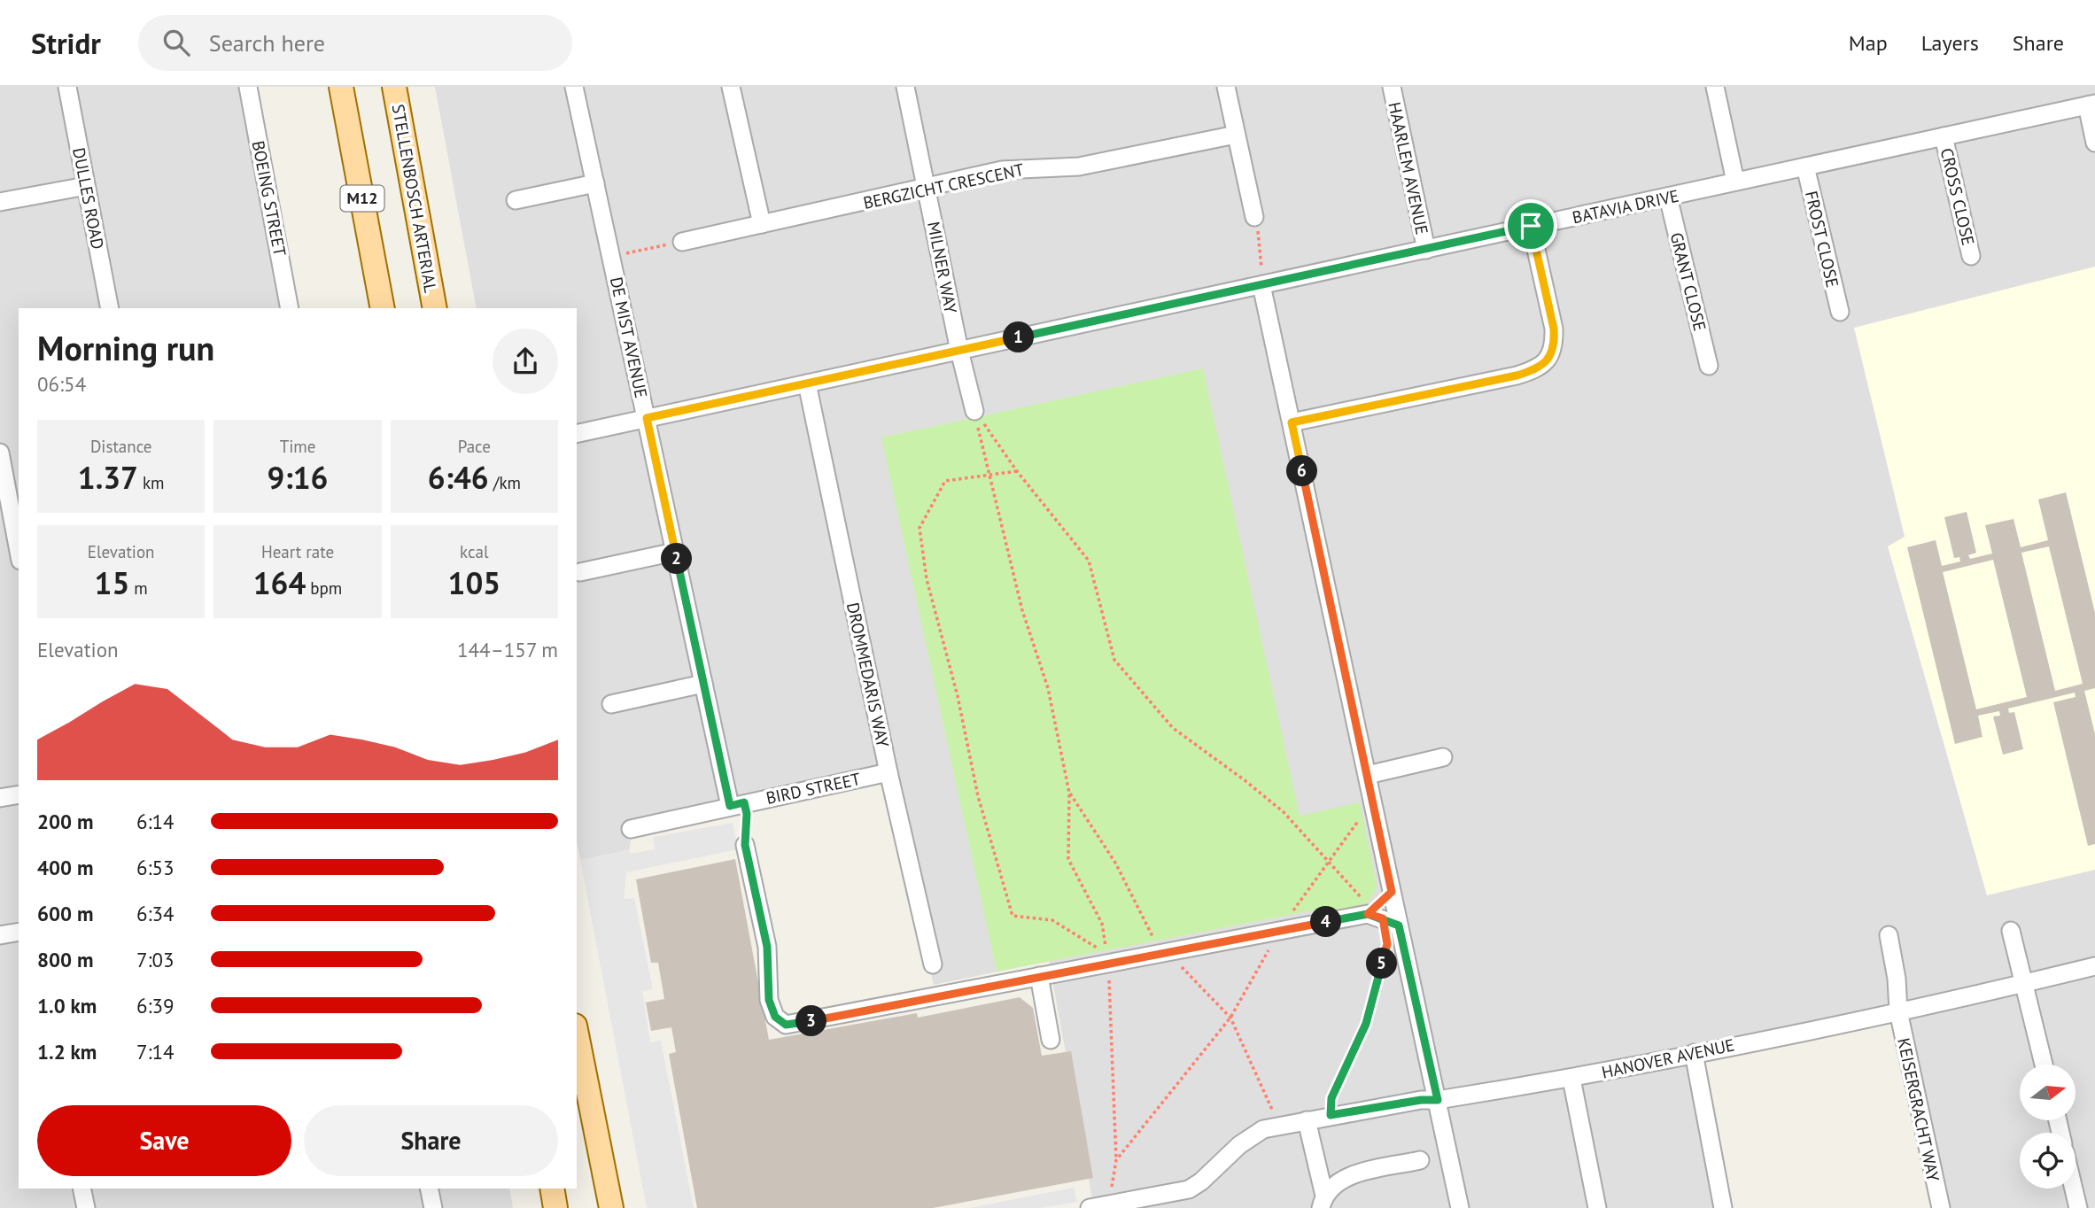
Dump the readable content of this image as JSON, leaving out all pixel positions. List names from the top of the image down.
{
  "streets": {
    "main road": ["M12", "STELLENBOSCH ARTERIAL"],
    "street": [
      "HAARLEM AVENUE",
      "BERGZICHT CRESCENT",
      "CROSS CLOSE",
      "DULLES ROAD",
      "BOEING STREET",
      "BATAVIA DRIVE",
      "FROST CLOSE",
      "MILNER WAY",
      "GRANT CLOSE",
      "DE MIST AVENUE",
      "DROMMEDARIS WAY",
      "BIRD STREET",
      "HANOVER AVENUE",
      "KEISERGRACHT WAY"
    ]
  },
  "crossings": [
    ["HAARLEM AVENUE", "BATAVIA DRIVE"],
    ["BERGZICHT CRESCENT", "MILNER WAY"],
    ["CROSS CLOSE", "BATAVIA DRIVE"],
    ["BATAVIA DRIVE", "FROST CLOSE"],
    ["BATAVIA DRIVE", "MILNER WAY"],
    ["BATAVIA DRIVE", "GRANT CLOSE"],
    ["BATAVIA DRIVE", "DE MIST AVENUE"],
    ["BATAVIA DRIVE", "DROMMEDARIS WAY"],
    ["DE MIST AVENUE", "BIRD STREET"],
    ["DROMMEDARIS WAY", "BIRD STREET"],
    ["HANOVER AVENUE", "KEISERGRACHT WAY"]
  ],
  "north": "right",
  "page": {
    "header": "Stridr",
    "search": "Search here",
    "nav": ["Map", "Layers", "Share"],
    "heading": ["Morning run", "06:54"],
    "pins": [
      "1",
      "6",
      "2",
      "4",
      "5",
      "3"
    ],
    "stats": [
      ["Distance", "1.37 km"],
      ["Time", "9:16"],
      ["Pace", "6:46 /km"],
      ["Elevation", "15 m"],
      ["Heart rate", "164 bpm"],
      ["kcal", "105"]
    ],
    "chart": ["Elevation", "144–157 m"],
    "list": [
      {
        "name": "200 m",
        "note": "6:14"
      },
      {
        "name": "400 m",
        "note": "6:53"
      },
      {
        "name": "600 m",
        "note": "6:34"
      },
      {
        "name": "800 m",
        "note": "7:03"
      },
      {
        "name": "1.0 km",
        "note": "6:39"
      },
      {
        "name": "1.2 km",
        "note": "7:14"
      }
    ],
    "buttons": ["Save", "Share"]
  }
}
